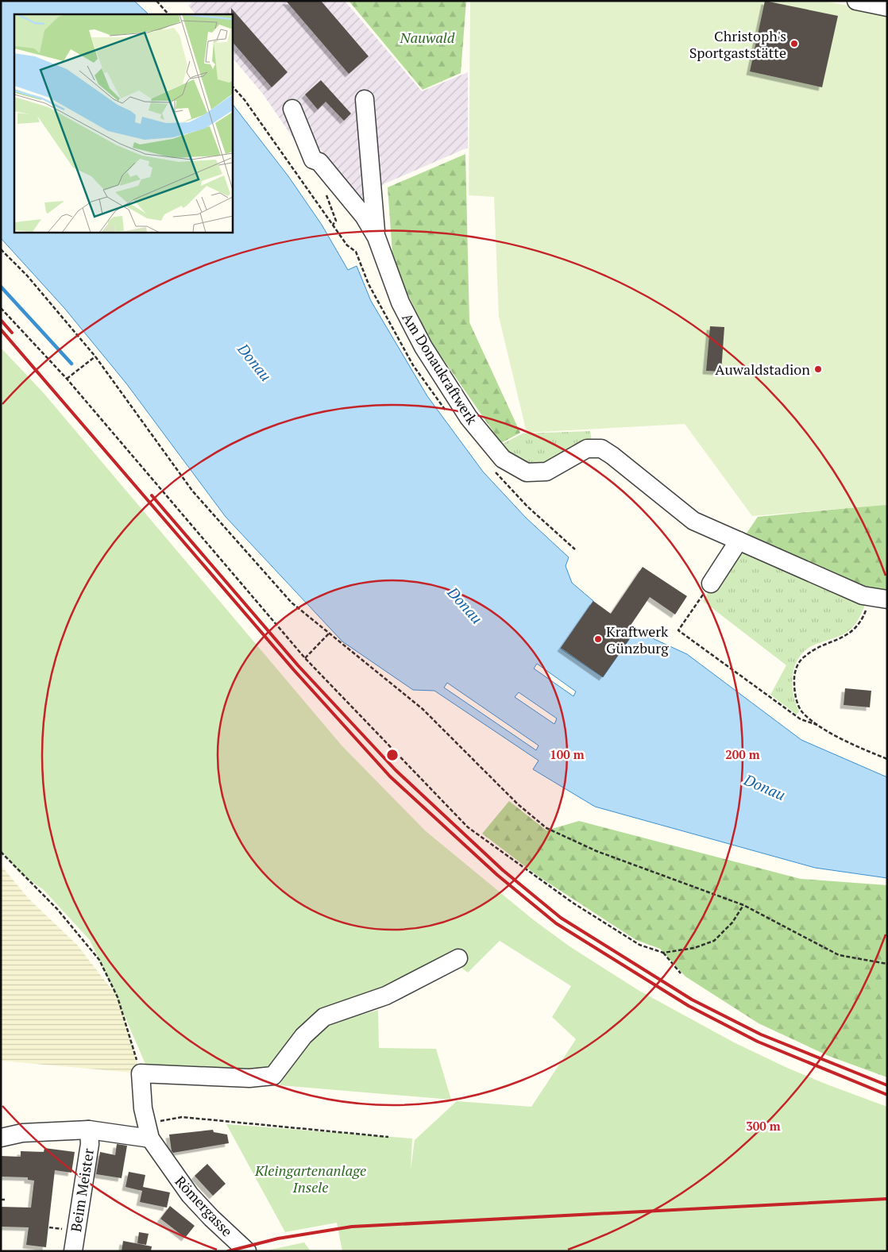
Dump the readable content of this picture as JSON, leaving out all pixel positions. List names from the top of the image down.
{
  "streets": {
    "street": ["Am Donaukraftwerk", "Beim Meister", "Römergasse"]
  },
  "water": ["Donau"],
  "parks": ["Nauwald", "Kleingartenanlage Insele"],
  "places": ["Christoph's Sportgaststätte", "Auwaldstadion", "Kraftwerk Günzburg"],
  "rings": ["100 m", "200 m", "300 m"]
}
